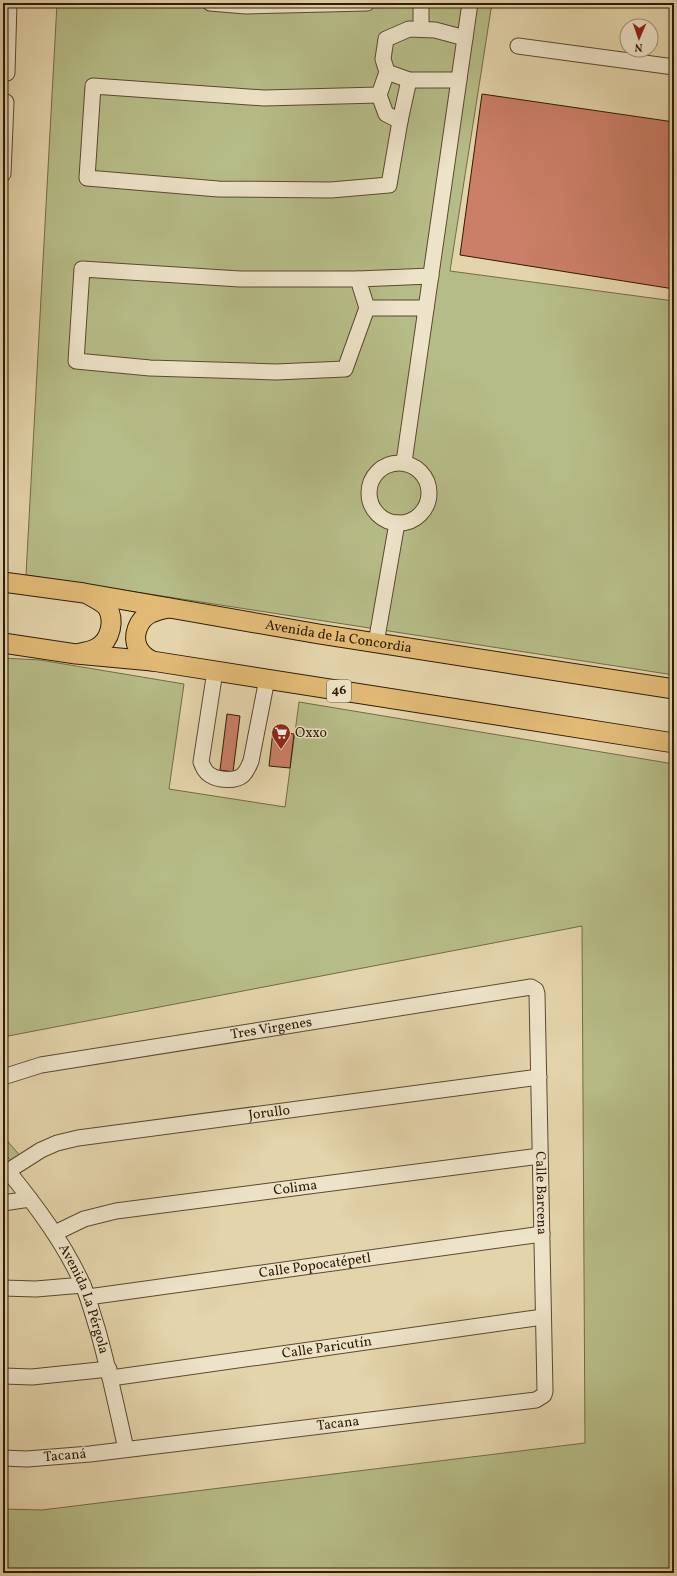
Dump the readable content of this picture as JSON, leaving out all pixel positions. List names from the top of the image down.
{
  "streets": {
    "main road": ["Avenida de la Concordia", "46"],
    "street": [
      "Tres Virgenes",
      "Jorullo",
      "Colima",
      "Calle Barcena",
      "Calle Popocatépetl",
      "Avenida La Pérgola",
      "Calle Paricutín",
      "Tacana",
      "Tacaná"
    ]
  },
  "crossings": [
    ["Tres Virgenes", "Calle Barcena"],
    ["Jorullo", "Calle Barcena"],
    ["Jorullo", "Avenida La Pérgola"],
    ["Colima", "Calle Barcena"],
    ["Colima", "Avenida La Pérgola"],
    ["Calle Barcena", "Calle Popocatépetl"],
    ["Calle Barcena", "Calle Paricutín"],
    ["Calle Barcena", "Tacana"],
    ["Calle Popocatépetl", "Avenida La Pérgola"],
    ["Avenida La Pérgola", "Calle Paricutín"],
    ["Avenida La Pérgola", "Tacana"],
    ["Avenida La Pérgola", "Tacaná"],
    ["Tacana", "Tacaná"]
  ],
  "places": {
    "supermarket": ["Oxxo"]
  },
  "north": "bottom"
}
